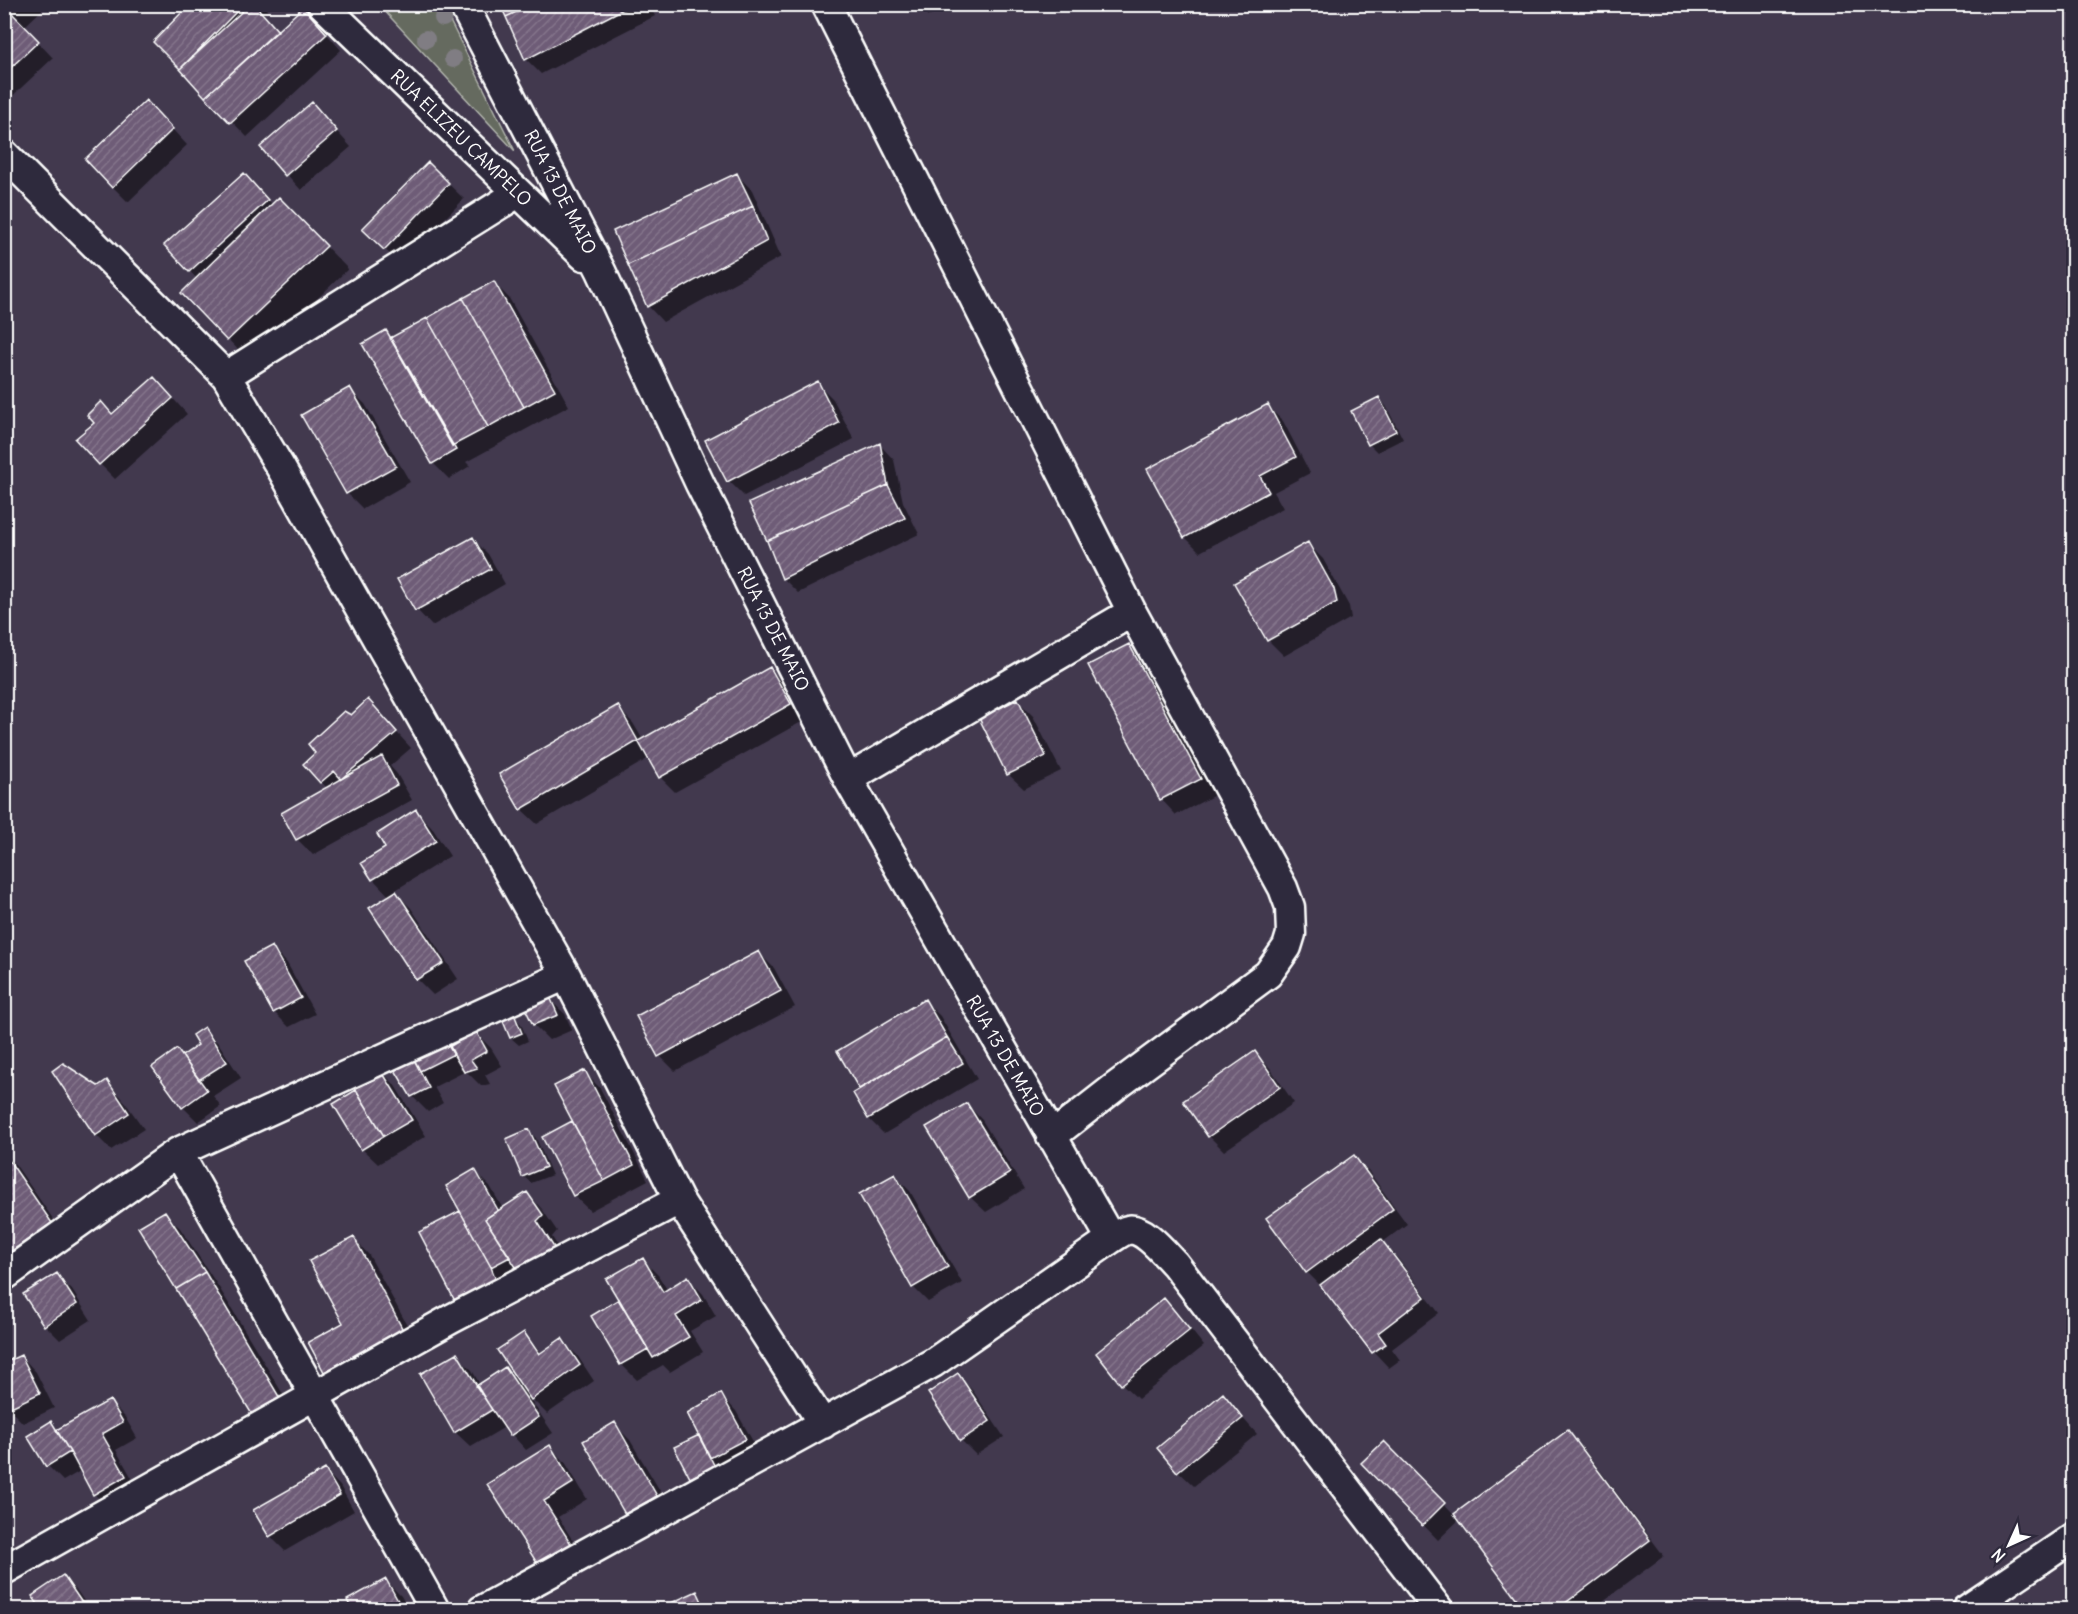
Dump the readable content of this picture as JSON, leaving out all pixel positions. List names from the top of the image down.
{
  "streets": {
    "street": ["RUA ELIZEU CAMPELO", "RUA 13 DE MAIO"]
  },
  "crossings": [
    ["RUA ELIZEU CAMPELO", "RUA 13 DE MAIO"]
  ],
  "north": "bottom left"
}
